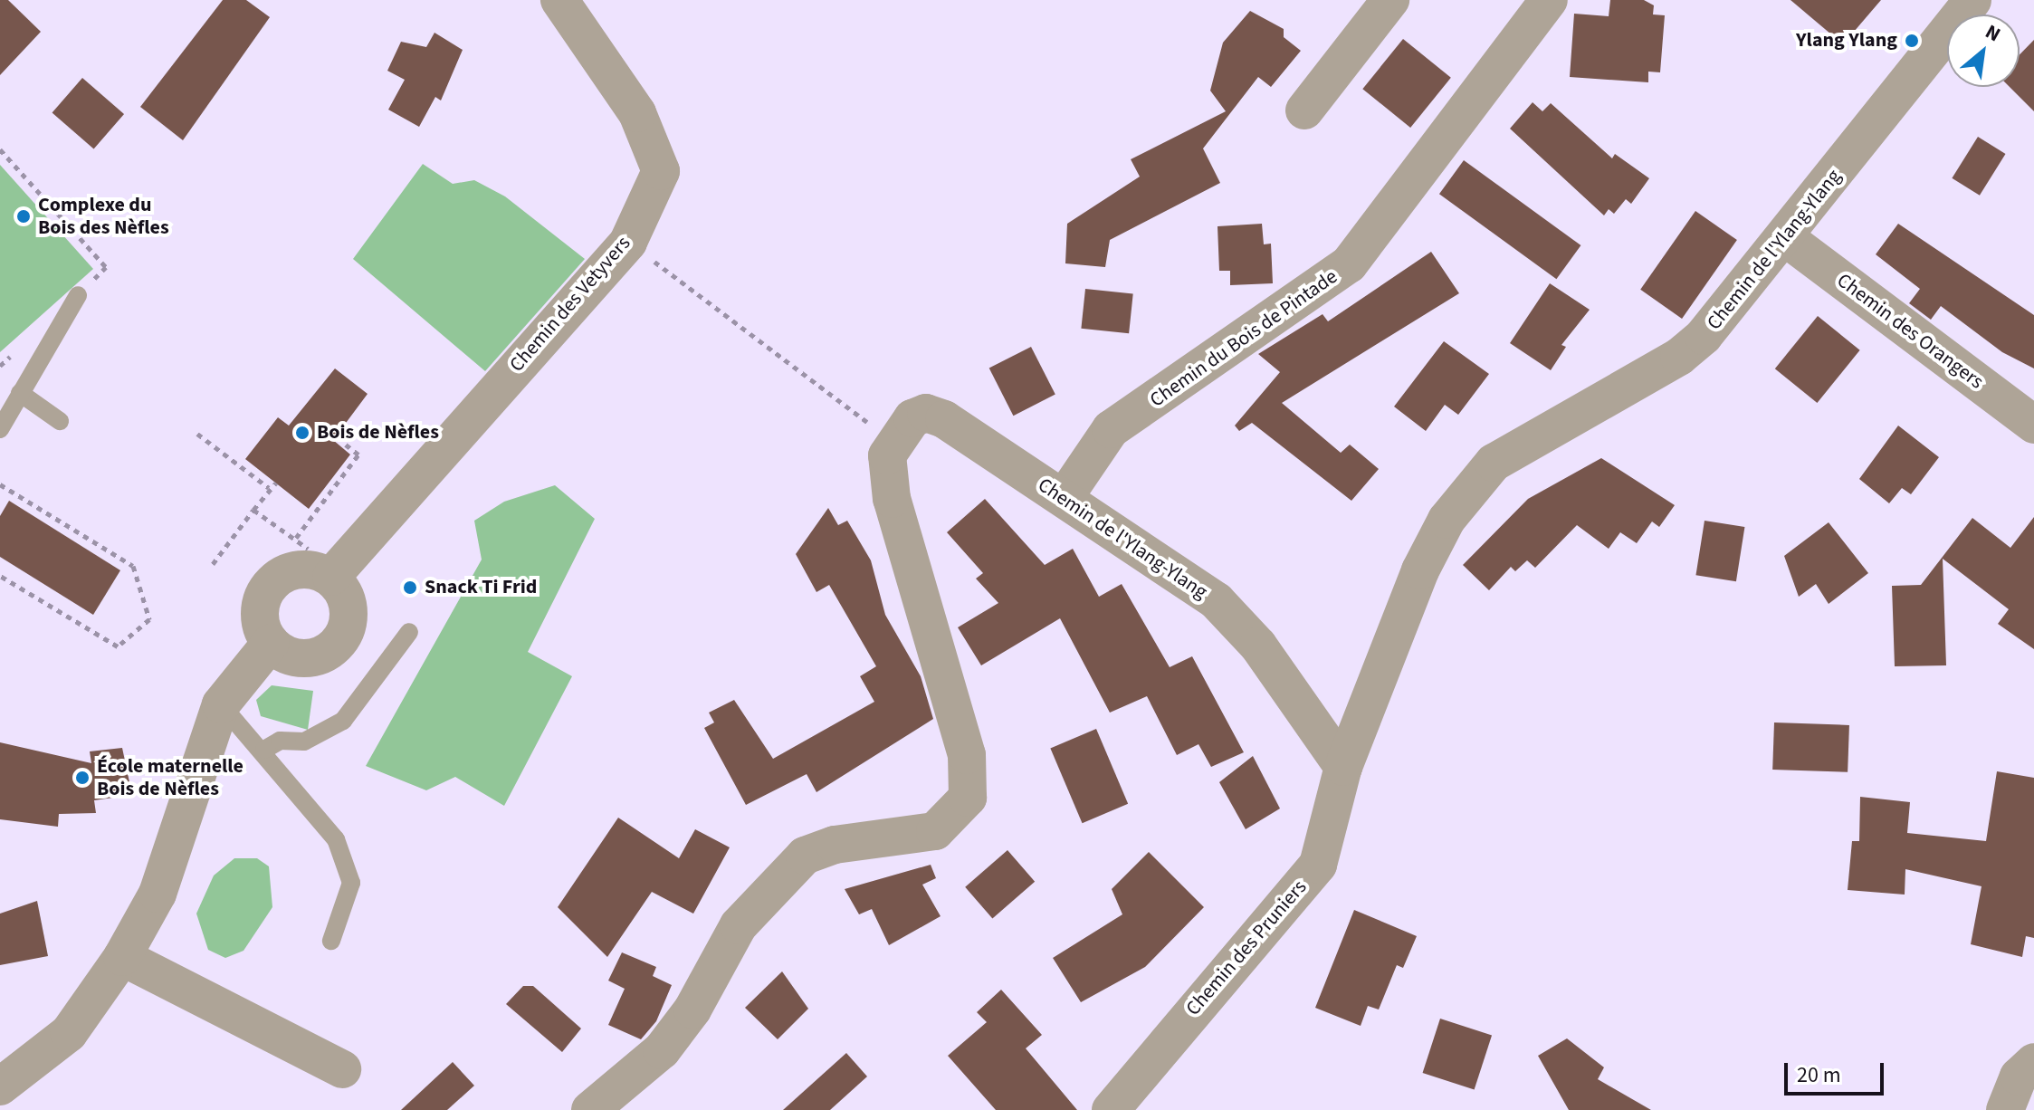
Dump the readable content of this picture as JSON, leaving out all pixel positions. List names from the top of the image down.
{
  "streets": {
    "street": [
      "Chemin de l'Ylang-Ylang",
      "Chemin des Vetyvers",
      "Chemin des Orangers",
      "Chemin du Bois de Pintade",
      "Chemin des Pruniers"
    ]
  },
  "crossings": [
    ["Chemin de l'Ylang-Ylang", "Chemin des Orangers"],
    ["Chemin de l'Ylang-Ylang", "Chemin du Bois de Pintade"],
    ["Chemin de l'Ylang-Ylang", "Chemin des Pruniers"]
  ],
  "places": [
    "Ylang Ylang",
    "Complexe du Bois des Nèfles",
    "Bois de Nèfles",
    "Snack Ti Frid",
    "École maternelle Bois de Nèfles"
  ],
  "scale_bar": "20 m",
  "north": "top right"
}
